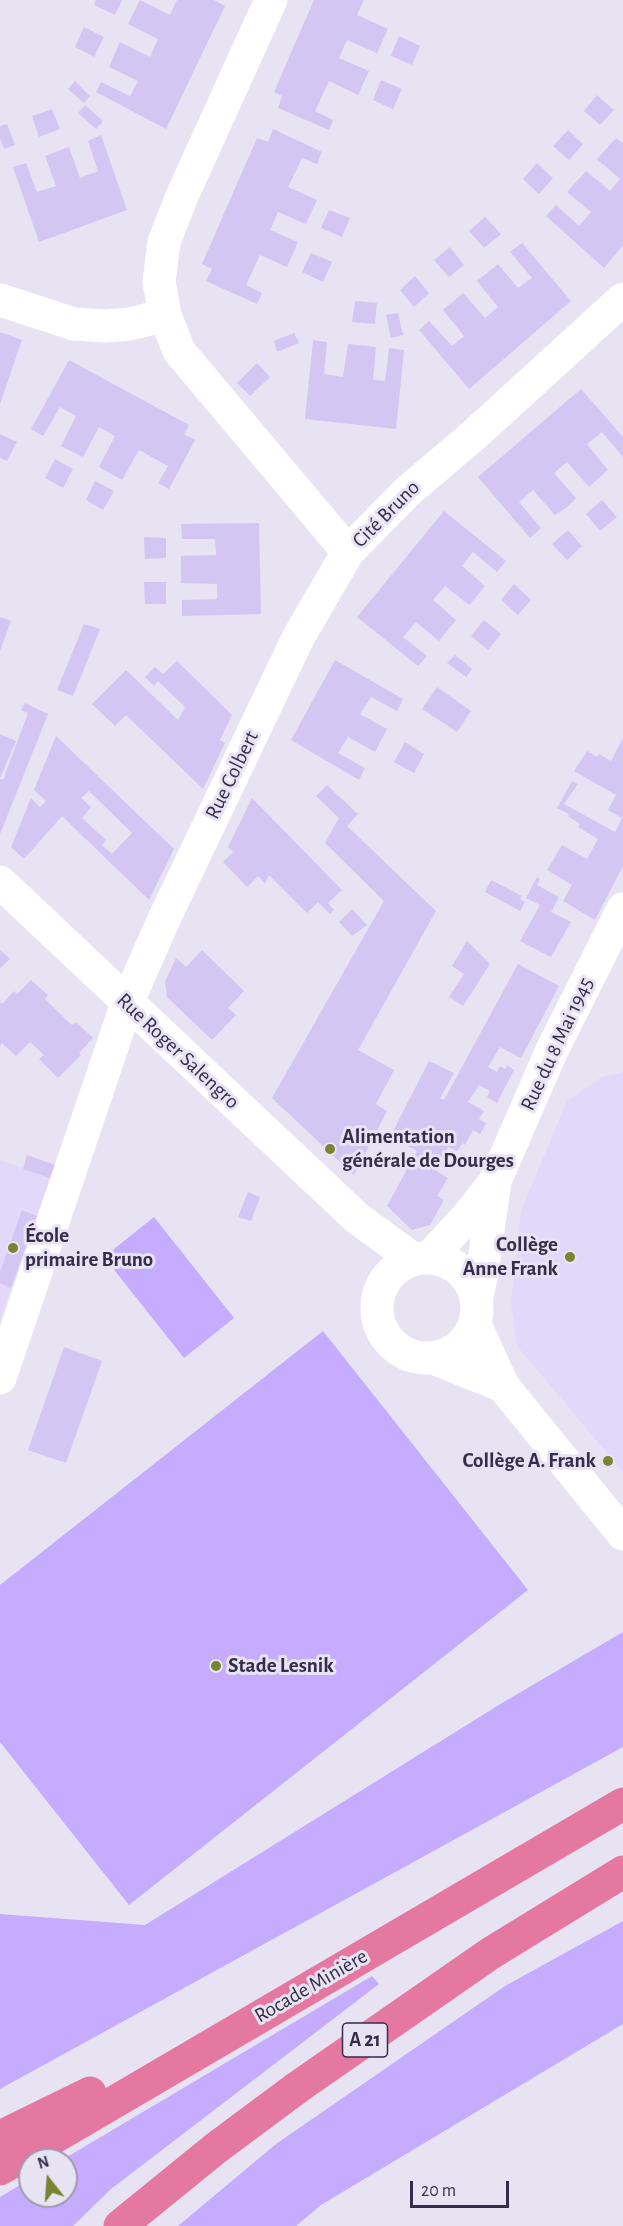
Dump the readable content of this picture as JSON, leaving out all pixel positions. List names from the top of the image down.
{
  "streets": {
    "highway": ["Rocade Minière", "A 21"],
    "street": [
      "Cité Bruno",
      "Rue Colbert",
      "Rue du 8 Mai 1945",
      "Rue Roger Salengro"
    ]
  },
  "crossings": [
    ["Cité Bruno", "Rue Colbert"],
    ["Rue Colbert", "Rue Roger Salengro"],
    ["Rue du 8 Mai 1945", "Rue Roger Salengro"]
  ],
  "places": [
    "Alimentation générale de Dourges",
    "École primaire Bruno",
    "Collège Anne Frank",
    "Collège A. Frank",
    "Stade Lesnik"
  ],
  "scale_bar": "20 m",
  "north": "top"
}
